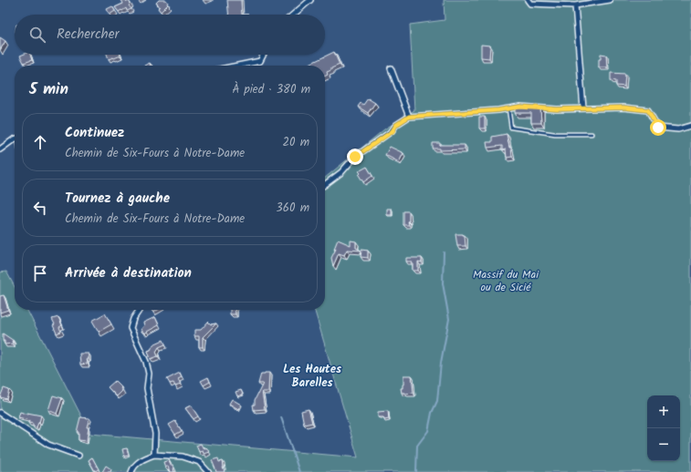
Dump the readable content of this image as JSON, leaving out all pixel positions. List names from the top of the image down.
{
  "districts": ["Les Hautes Barelles"],
  "parks": ["Massif du Mai ou de Sicié"],
  "page": {
    "search": "Rechercher",
    "heading": ["5 min", "À pied · 380 m"],
    "list": [
      ["Continuez", "Chemin de Six-Fours à Notre-Dame", "20 m"],
      ["Tournez à gauche", "Chemin de Six-Fours à Notre-Dame", "360 m"],
      "Arrivée à destination"
    ],
    "map_buttons": ["+", "−"]
  }
}
